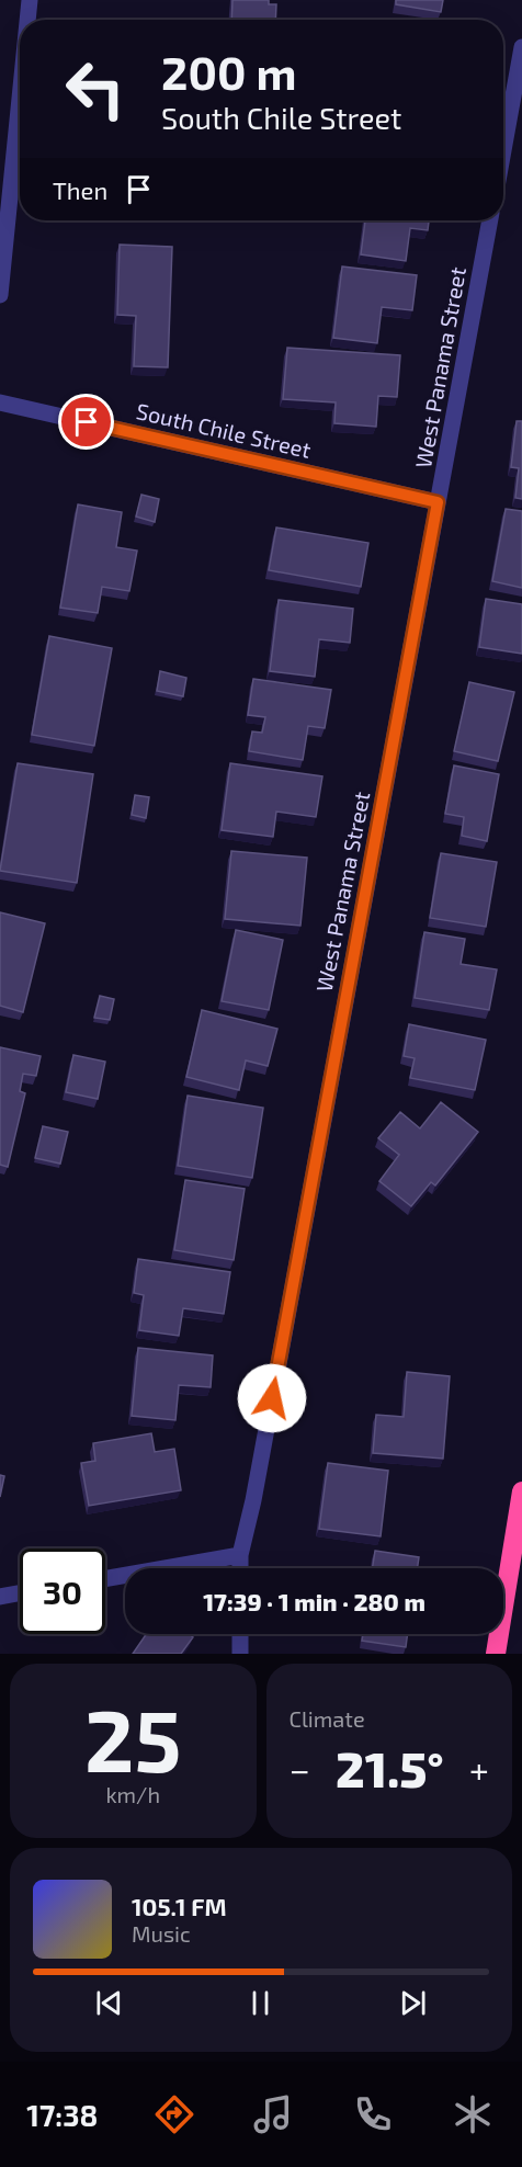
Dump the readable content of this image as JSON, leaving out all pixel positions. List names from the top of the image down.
{
  "streets": {
    "street": ["West Panama Street", "South Chile Street"]
  },
  "crossings": [
    ["West Panama Street", "South Chile Street"]
  ],
  "page": {
    "turn": ["200 m", "South Chile Street"],
    "then": "Then",
    "limit": "30",
    "trip": "17:39 · 1 min · 280 m",
    "tile": [
      ["25", "km/h"],
      "Climate"
    ],
    "heat": ["−", "21.5°", "+"],
    "song": ["105.1 FM", "Music"],
    "tabs": "17:38"
  }
}
